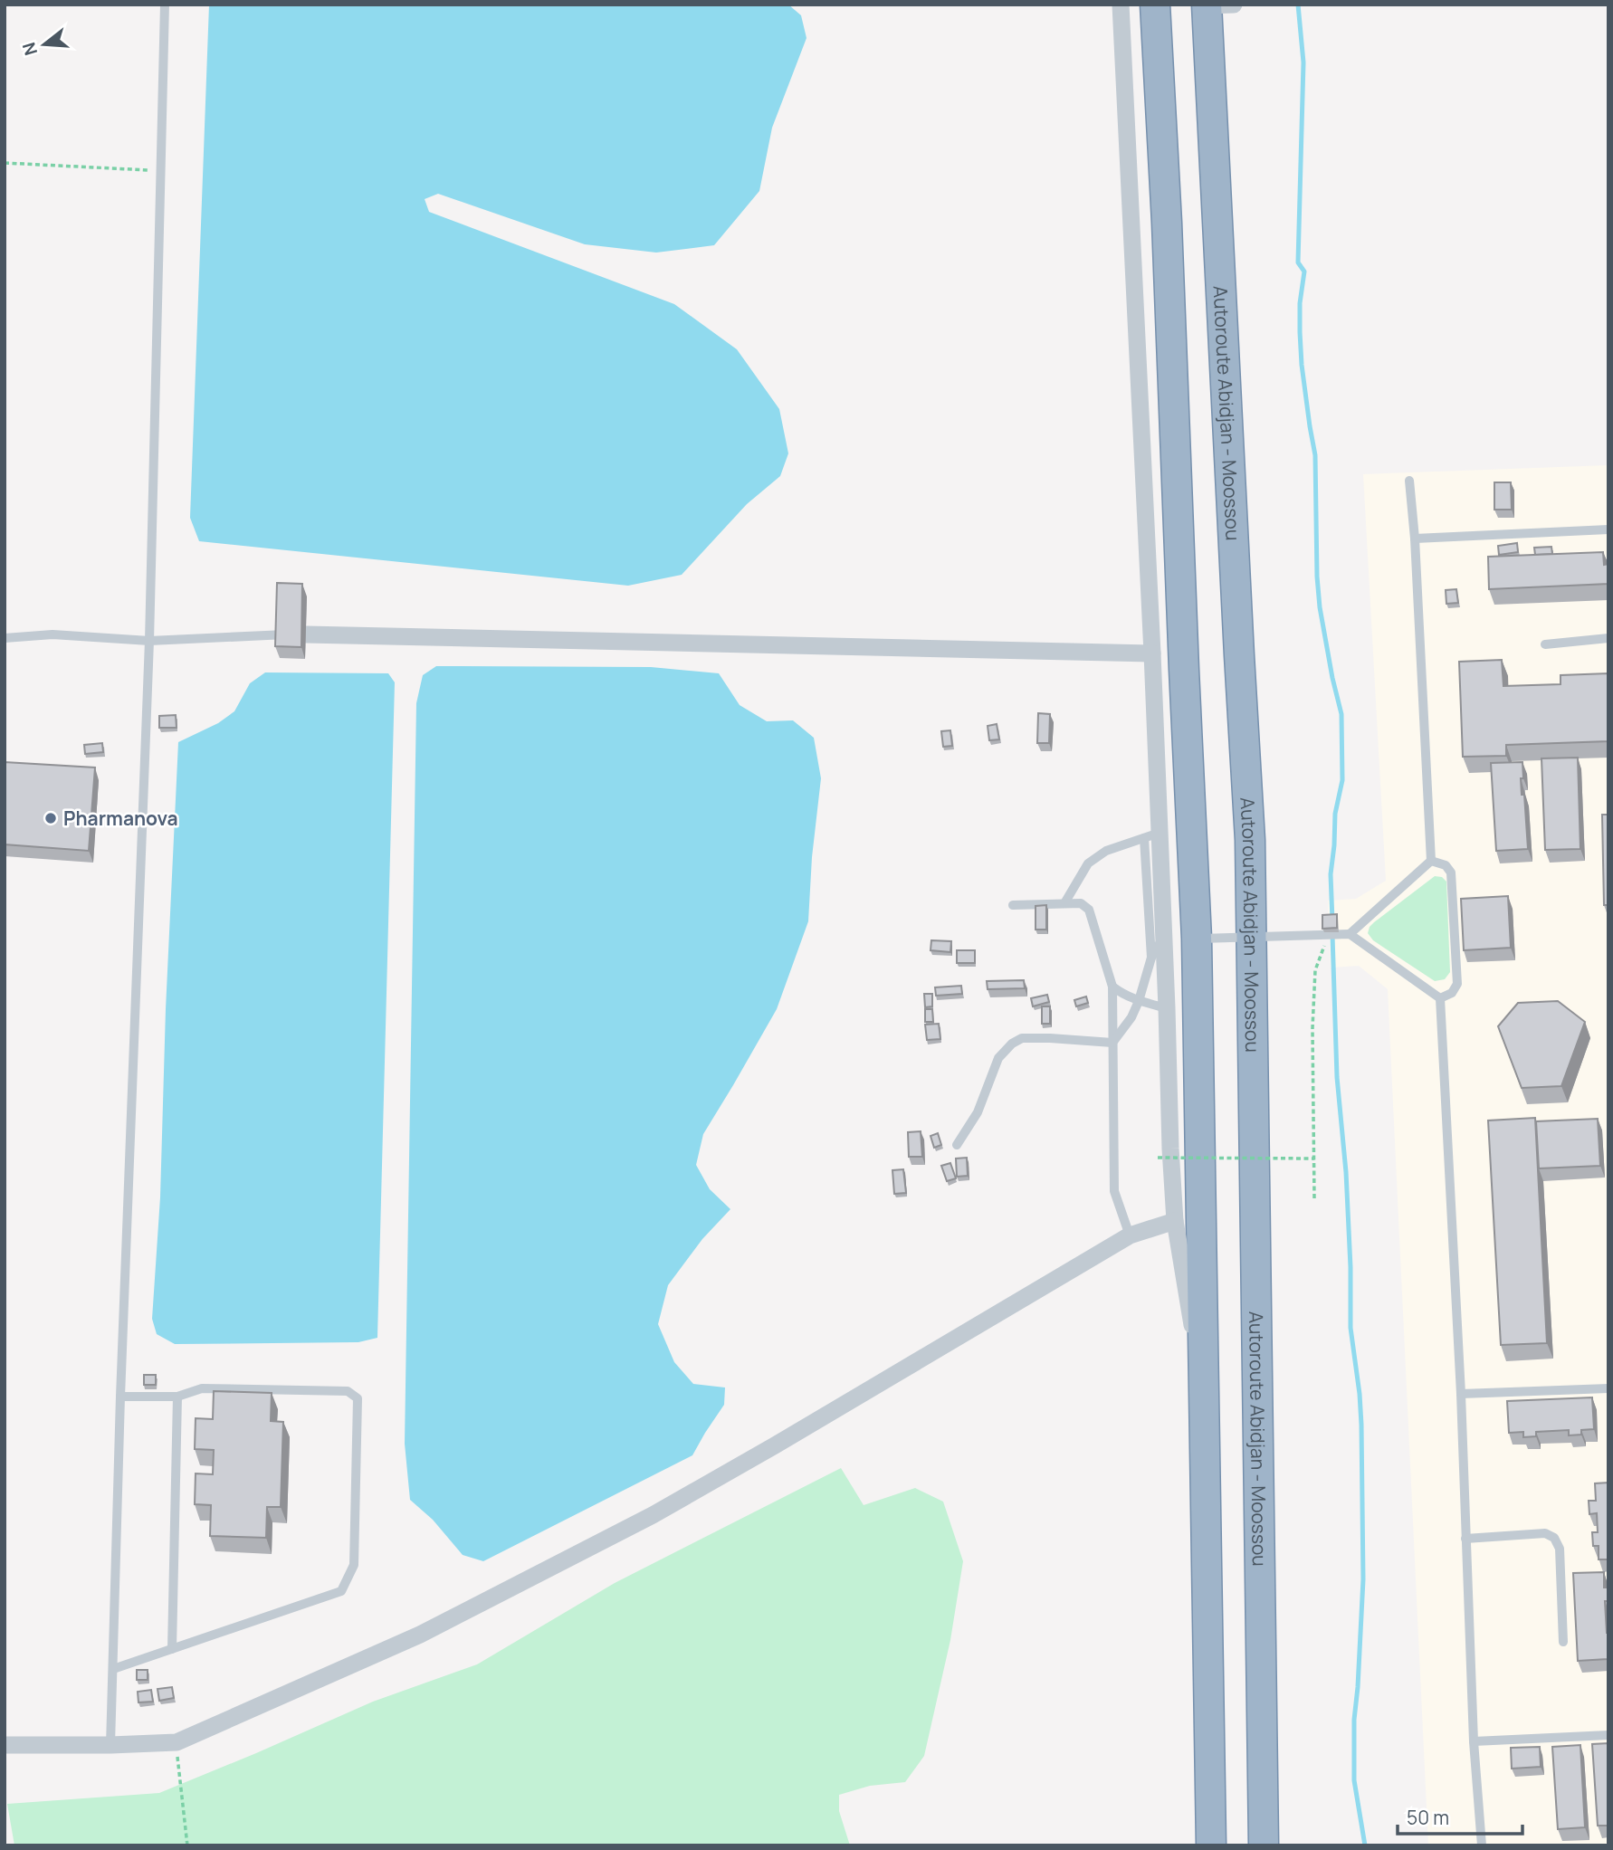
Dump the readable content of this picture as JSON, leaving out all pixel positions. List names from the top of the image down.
{
  "streets": {
    "highway": ["Autoroute Abidjan - Moossou"]
  },
  "places": ["Pharmanova"],
  "scale_bar": "50 m",
  "north": "left"
}
